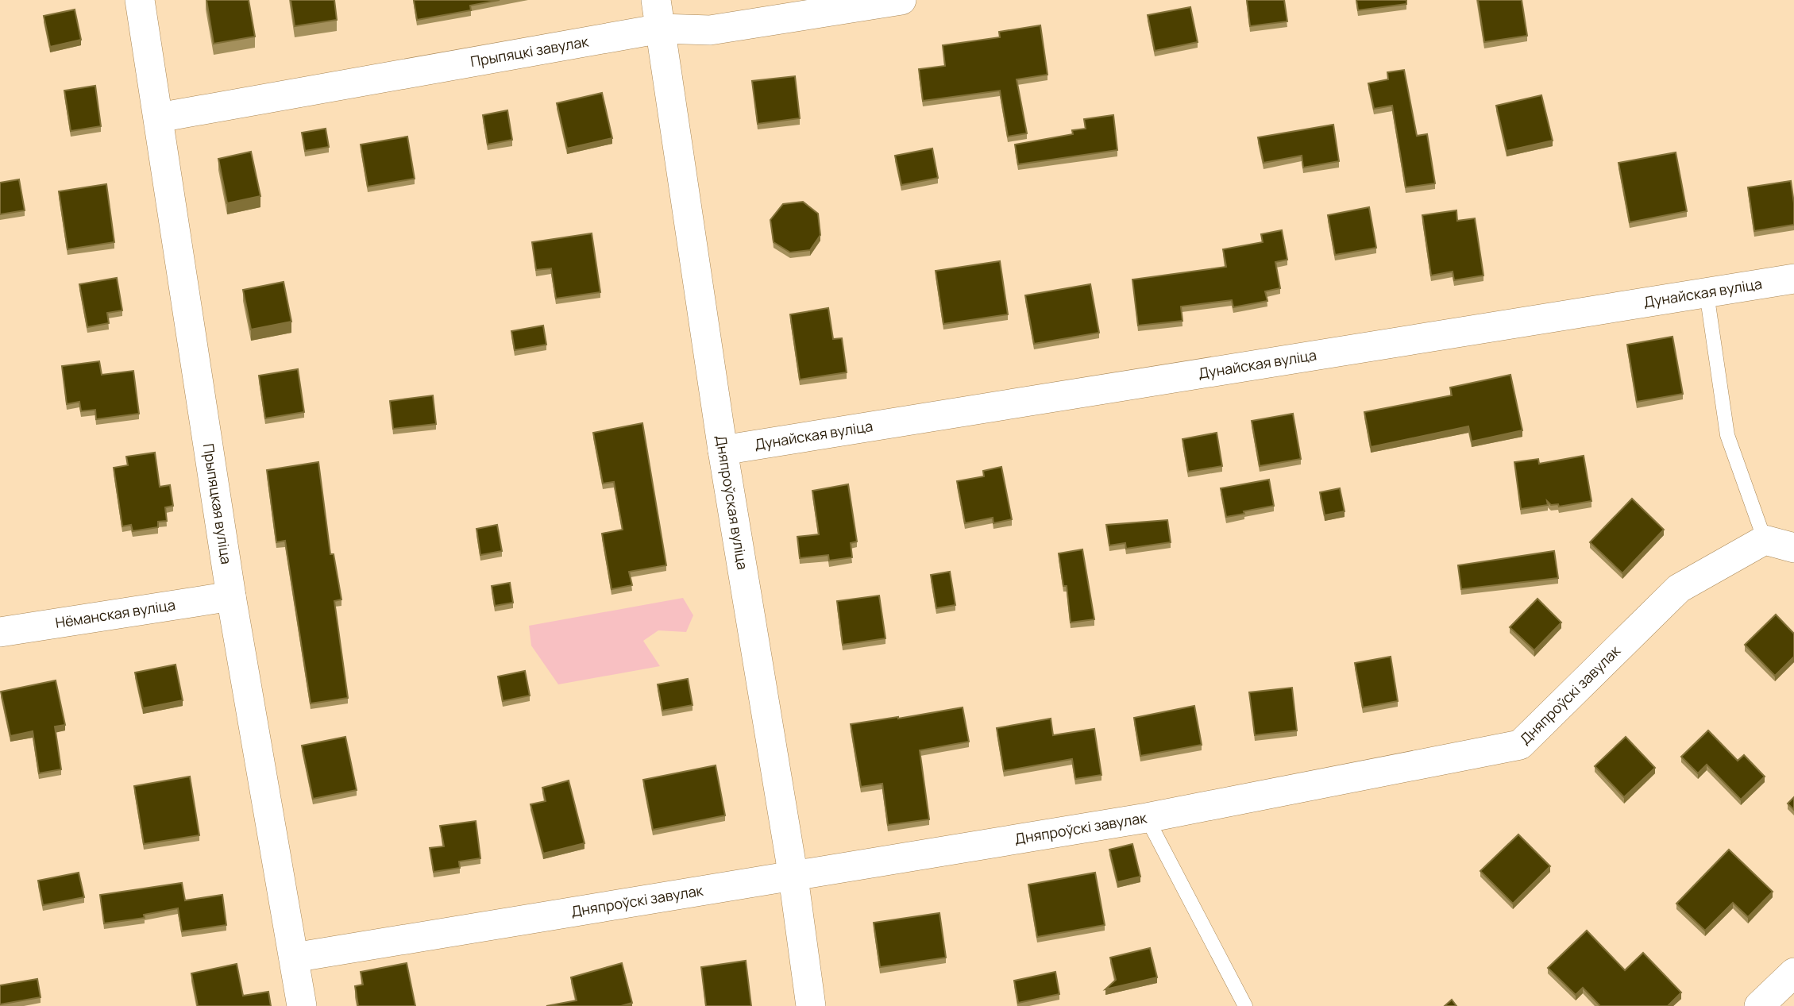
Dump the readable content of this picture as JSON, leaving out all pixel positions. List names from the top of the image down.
{
  "streets": {
    "street": [
      "Прыпяцкі завулак",
      "Дунайская вуліца",
      "Прыпяцкая вуліца",
      "Дняпроўская вуліца",
      "Нёманская вуліца",
      "Дняпроўскі завулак"
    ]
  },
  "crossings": [
    ["Прыпяцкі завулак", "Прыпяцкая вуліца"],
    ["Прыпяцкі завулак", "Дняпроўская вуліца"],
    ["Дунайская вуліца", "Дняпроўская вуліца"],
    ["Прыпяцкая вуліца", "Нёманская вуліца"],
    ["Прыпяцкая вуліца", "Дняпроўскі завулак"],
    ["Дняпроўская вуліца", "Дняпроўскі завулак"]
  ]
}
